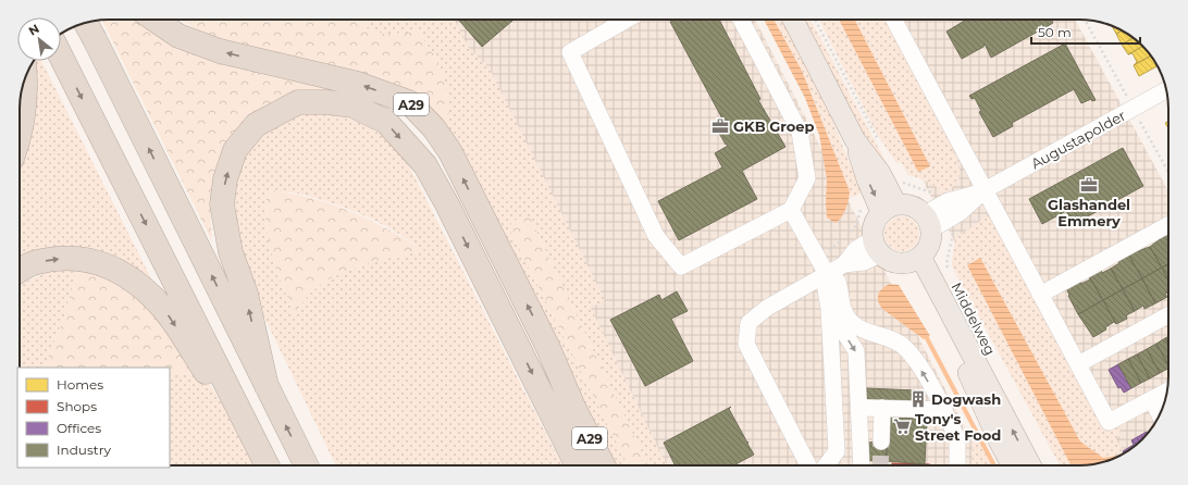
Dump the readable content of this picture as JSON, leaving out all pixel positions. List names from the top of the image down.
{
  "streets": {
    "highway": ["A29"],
    "main road": ["Middelweg"],
    "street": ["Augustapolder"]
  },
  "crossings": [
    ["Augustapolder", "Middelweg"]
  ],
  "one_way": ["Middelweg"],
  "places": {
    "office": ["GKB Groep", "Glashandel Emmery"],
    "building": ["Dogwash"],
    "supermarket": ["Tony's Street Food"]
  },
  "legend": [
    "Homes",
    "Shops",
    "Offices",
    "Industry"
  ],
  "scale_bar": "50 m",
  "north": "top left"
}
